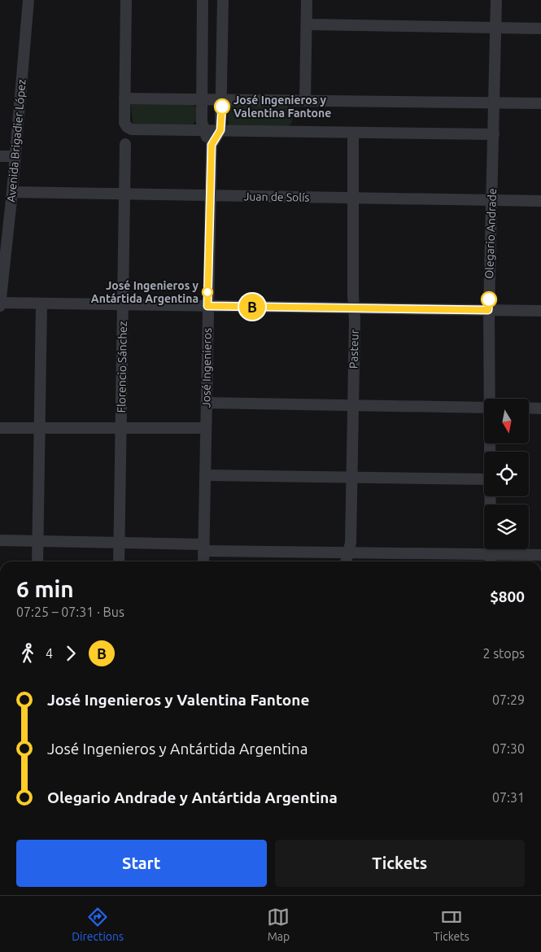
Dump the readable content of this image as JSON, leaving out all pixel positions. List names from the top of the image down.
{
  "streets": {
    "street": [
      "Avenida Brigadier López",
      "Juan de Solís",
      "Olegario Andrade",
      "Pasteur",
      "Florencio Sánchez",
      "José Ingenieros"
    ]
  },
  "crossings": [
    ["Avenida Brigadier López", "Juan de Solís"],
    ["Juan de Solís", "Olegario Andrade"],
    ["Juan de Solís", "Pasteur"],
    ["Juan de Solís", "Florencio Sánchez"],
    ["Juan de Solís", "José Ingenieros"]
  ],
  "places": ["José Ingenieros y Valentina Fantone", "José Ingenieros y Antártida Argentina"],
  "lines": ["bus line B"],
  "north": "bottom",
  "page": {
    "on_map": "B",
    "heading": ["6 min", "07:25 – 07:31 · Bus", "$800"],
    "legs": ["4", "B", "2 stops"],
    "list": [
      {
        "name": "José Ingenieros y Valentina Fantone",
        "value": "07:29"
      },
      {
        "name": "José Ingenieros y Antártida Argentina",
        "value": "07:30"
      },
      {
        "name": "Olegario Andrade y Antártida Argentina",
        "value": "07:31"
      }
    ],
    "buttons": ["Start", "Tickets"],
    "tabs": ["Directions", "Map", "Tickets"]
  }
}
